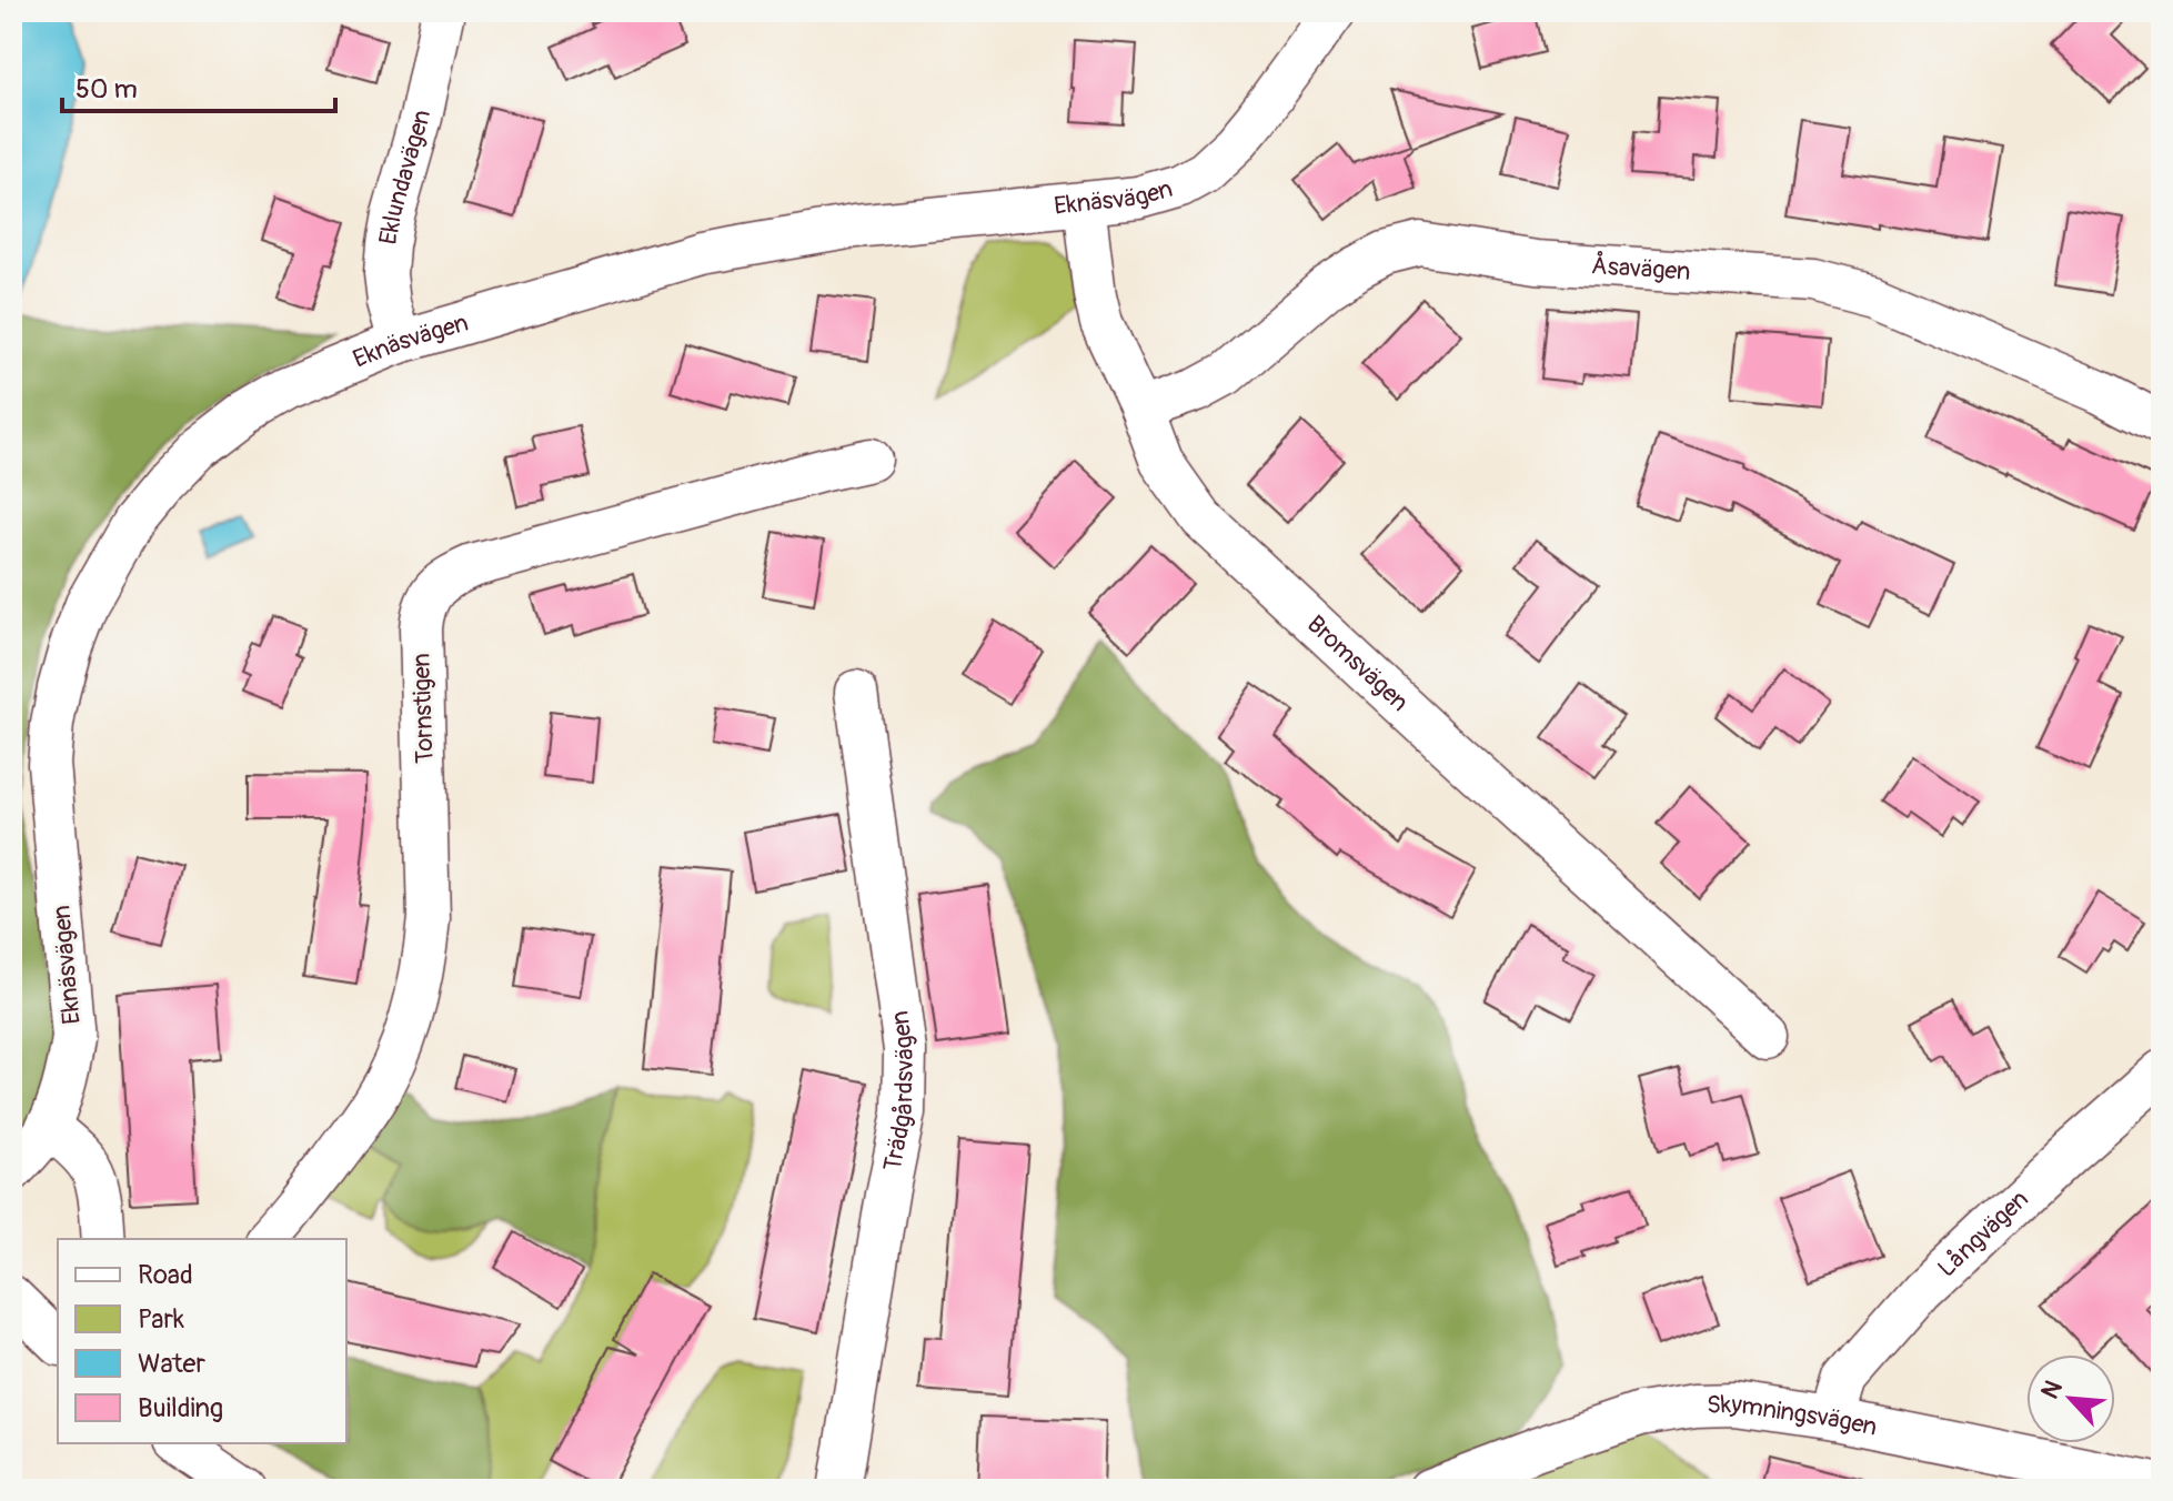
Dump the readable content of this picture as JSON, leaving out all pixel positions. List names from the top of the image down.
{
  "streets": {
    "street": [
      "Eklundavägen",
      "Eknäsvägen",
      "Åsavägen",
      "Bromsvägen",
      "Tornstigen",
      "Trädgårdsvägen",
      "Långvägen",
      "Skymningsvägen"
    ]
  },
  "crossings": [
    ["Eklundavägen", "Eknäsvägen"],
    ["Eknäsvägen", "Bromsvägen"],
    ["Åsavägen", "Bromsvägen"],
    ["Långvägen", "Skymningsvägen"]
  ],
  "legend": [
    "Road",
    "Park",
    "Water",
    "Building"
  ],
  "scale_bar": "50 m",
  "north": "top left"
}
